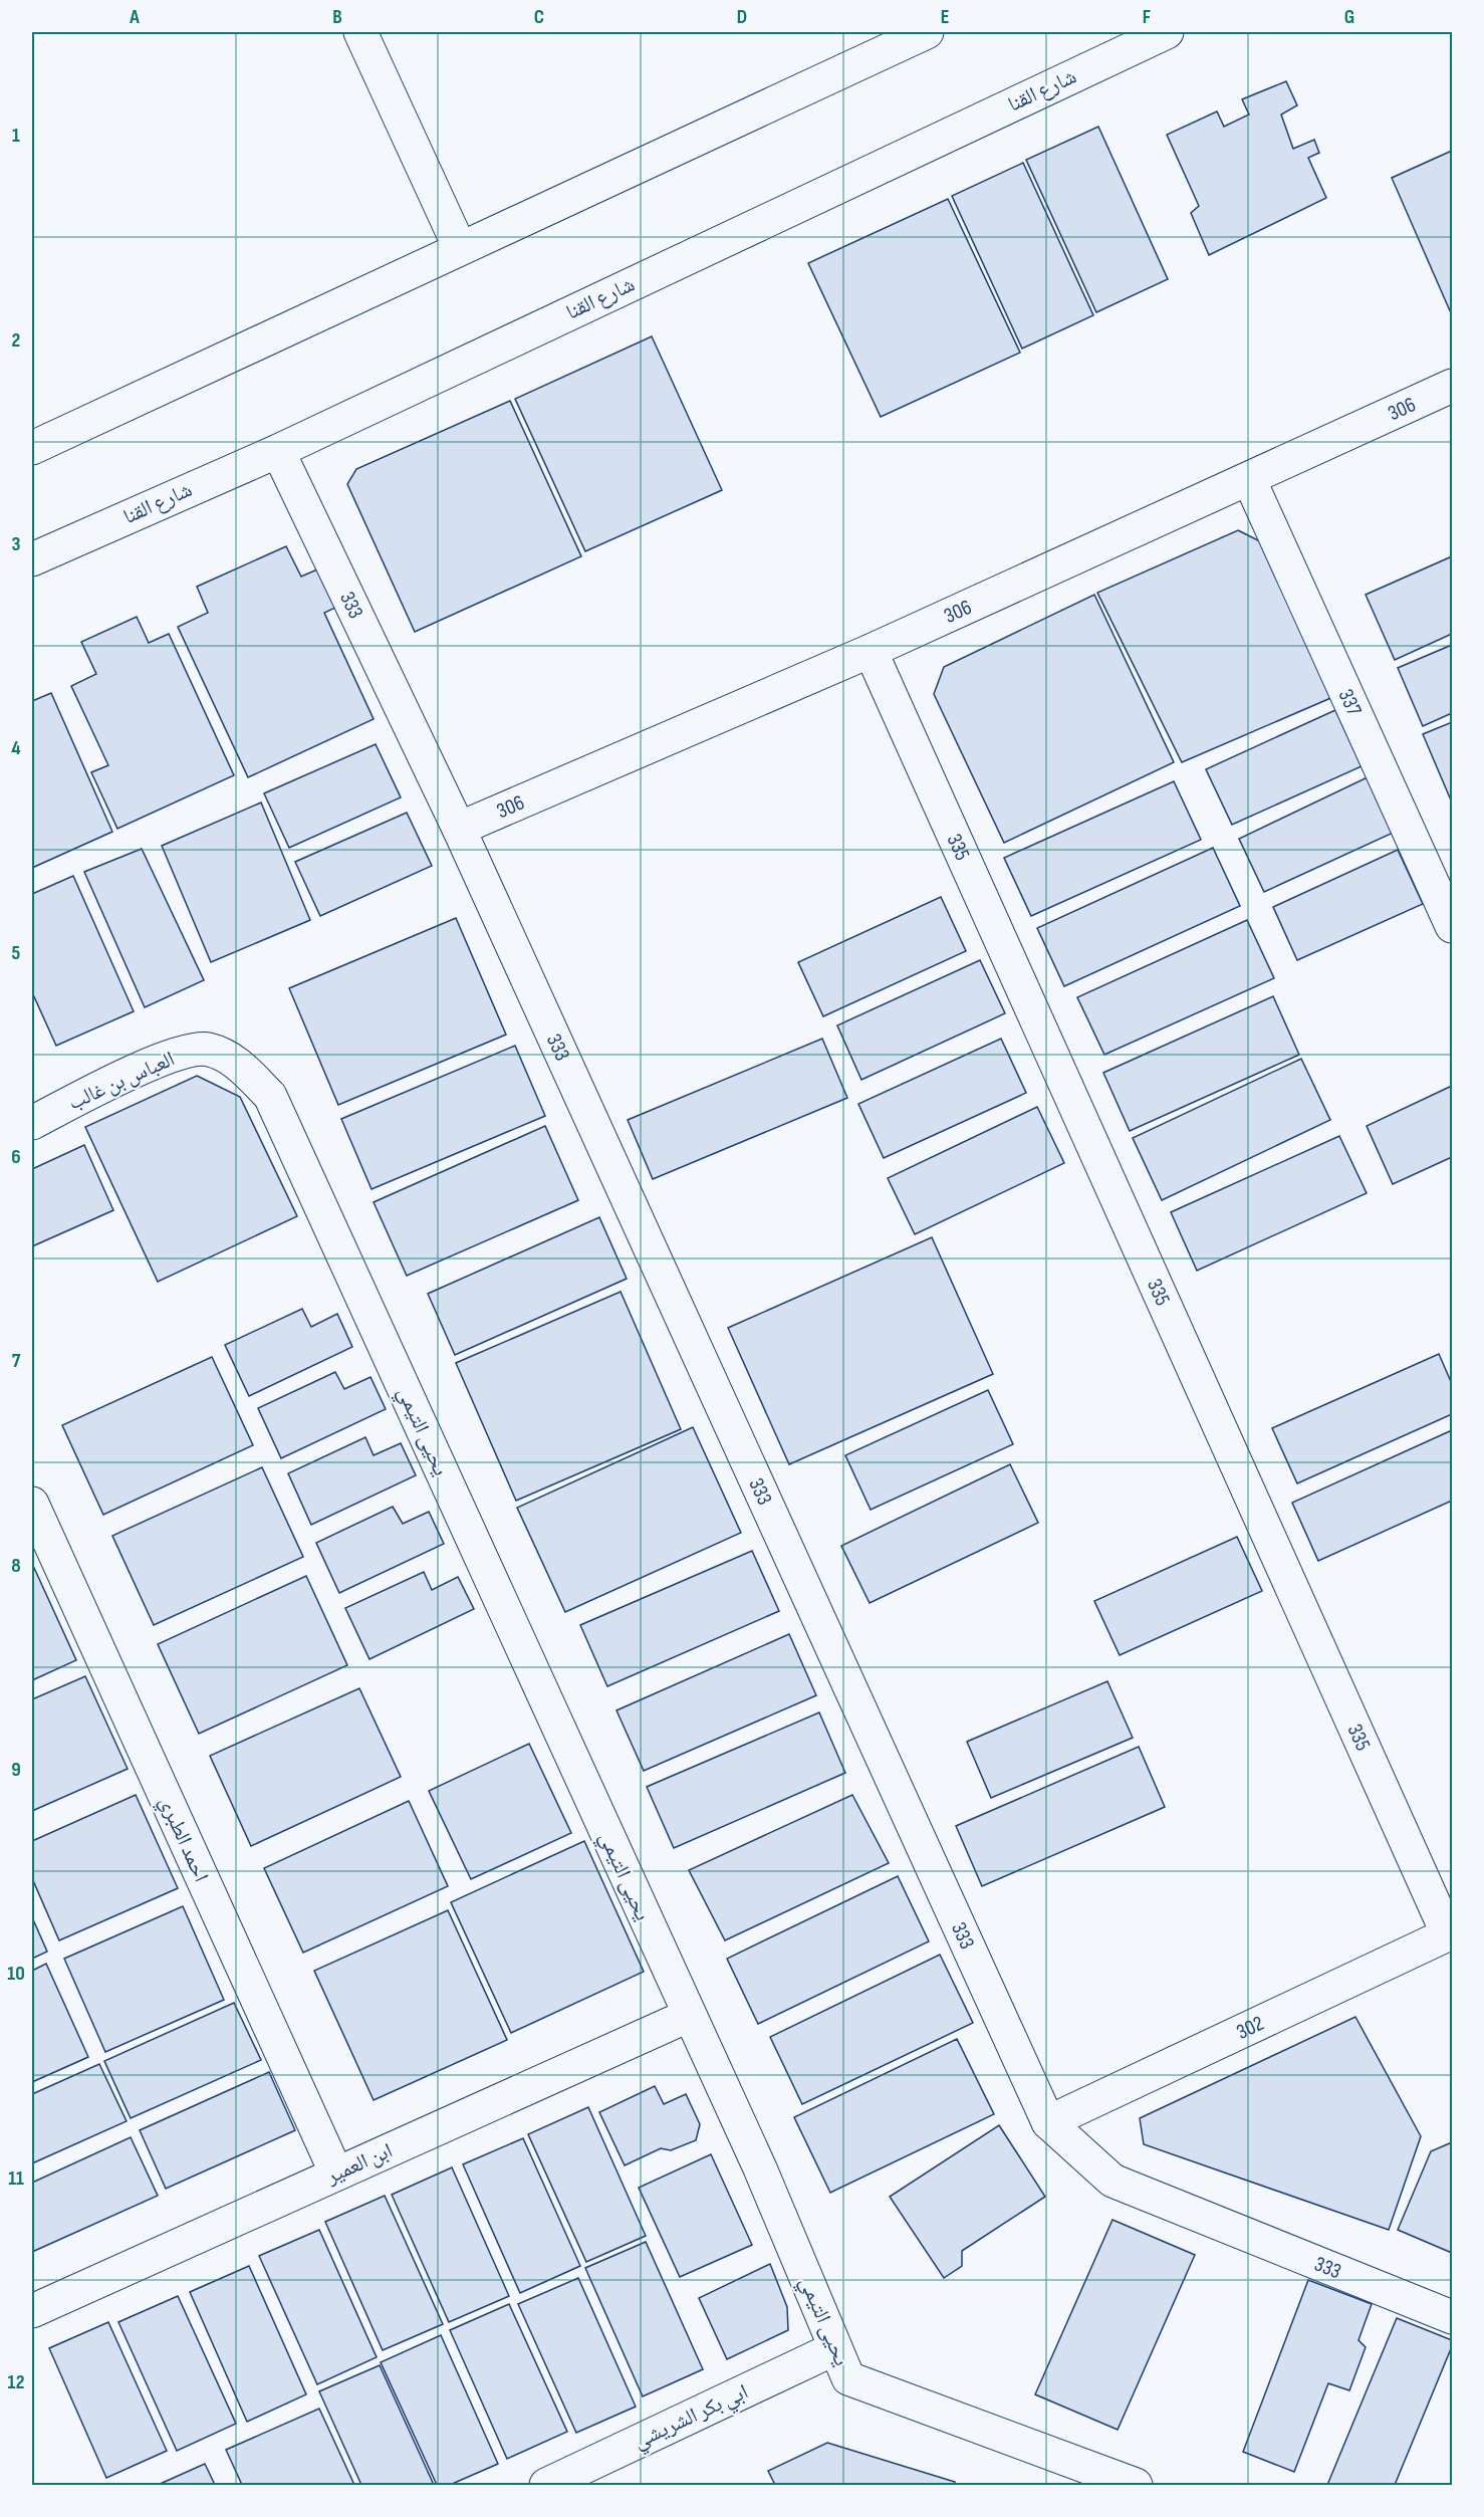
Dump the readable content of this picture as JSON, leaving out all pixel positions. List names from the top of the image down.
{
  "streets": {
    "street": [
      "شارع القنا",
      "306",
      "333",
      "337",
      "335",
      "العباس بن غالب",
      "يحيى التيمي",
      "احمد الطبري",
      "302",
      "ابن العمير",
      "ابي بكر الشريشي"
    ]
  },
  "crossings": [
    ["شارع القنا", "333"],
    ["306", "333"],
    ["306", "337"],
    ["306", "335"],
    ["333", "302"],
    ["335", "302"],
    ["العباس بن غالب", "يحيى التيمي"],
    ["يحيى التيمي", "ابن العمير"],
    ["يحيى التيمي", "ابي بكر الشريشي"],
    ["احمد الطبري", "ابن العمير"]
  ],
  "grid": {
    "columns": [
      "A",
      "B",
      "C",
      "D",
      "E",
      "F",
      "G"
    ],
    "rows": [
      "1",
      "2",
      "3",
      "4",
      "5",
      "6",
      "7",
      "8",
      "9",
      "10",
      "11",
      "12"
    ]
  }
}
